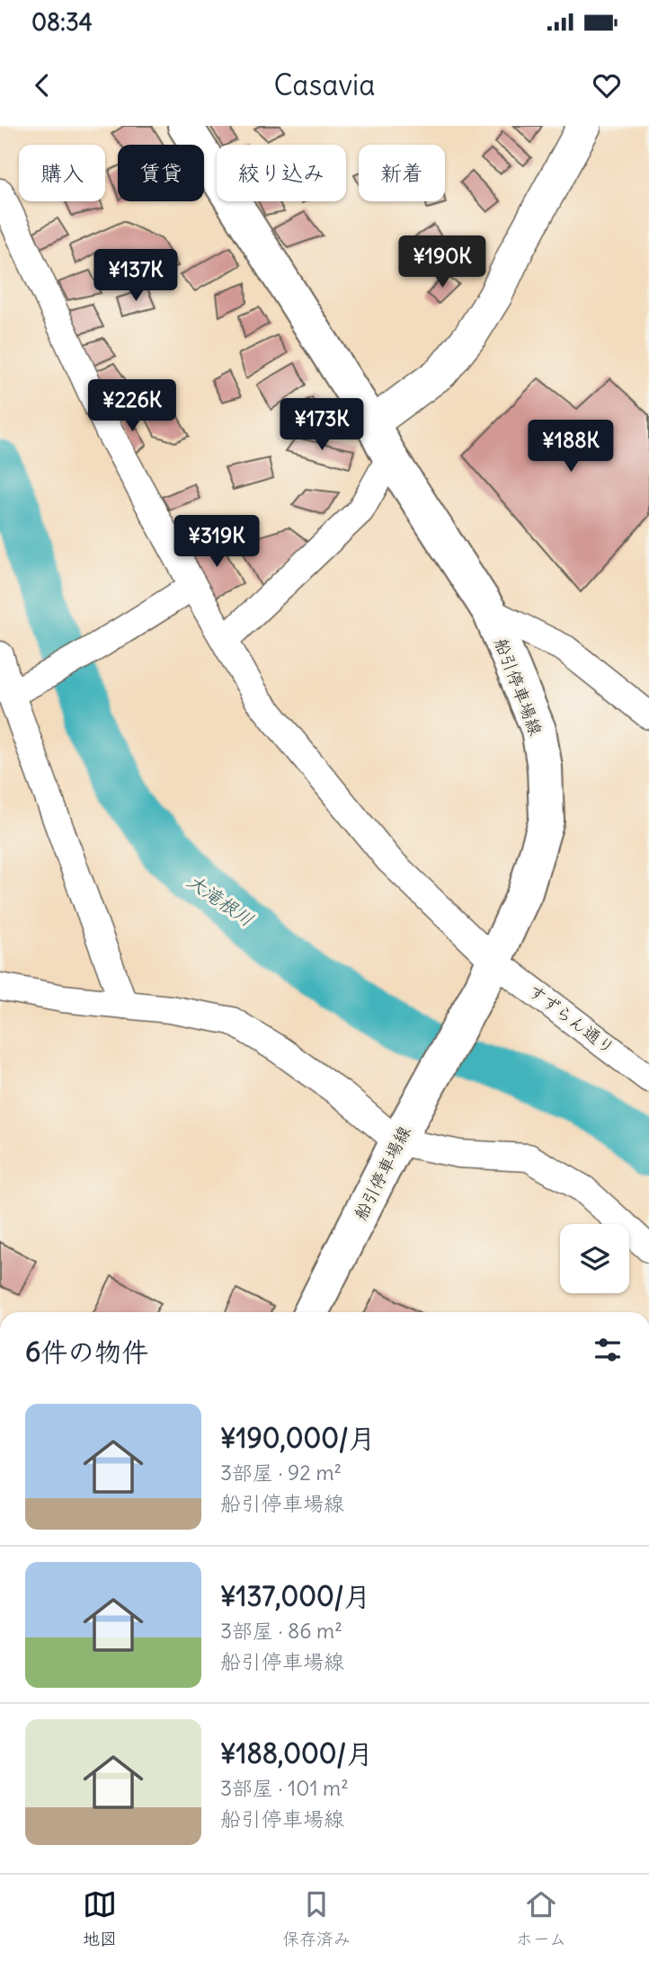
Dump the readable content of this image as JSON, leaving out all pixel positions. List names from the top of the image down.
{
  "streets": {
    "main road": ["船引停車場線"],
    "street": ["すずらん通り"]
  },
  "crossings": [
    ["船引停車場線", "すずらん通り"]
  ],
  "water": ["大滝根川"],
  "page": {
    "status": "08:34",
    "header": "Casavia",
    "chip": [
      "購入",
      "賃貸",
      "絞り込み",
      "新着"
    ],
    "price": [
      "¥190K",
      "¥137K",
      "¥226K",
      "¥173K",
      "¥188K",
      "¥319K"
    ],
    "heading": "6件の物件",
    "list": [
      {
        "name": "¥190,000/月",
        "note": "3部屋 · 92 m² · 船引停車場線"
      },
      {
        "name": "¥137,000/月",
        "note": "3部屋 · 86 m² · 船引停車場線"
      },
      {
        "name": "¥188,000/月",
        "note": "3部屋 · 101 m² · 船引停車場線"
      }
    ],
    "tabs": ["地図", "保存済み", "ホーム"]
  }
}
